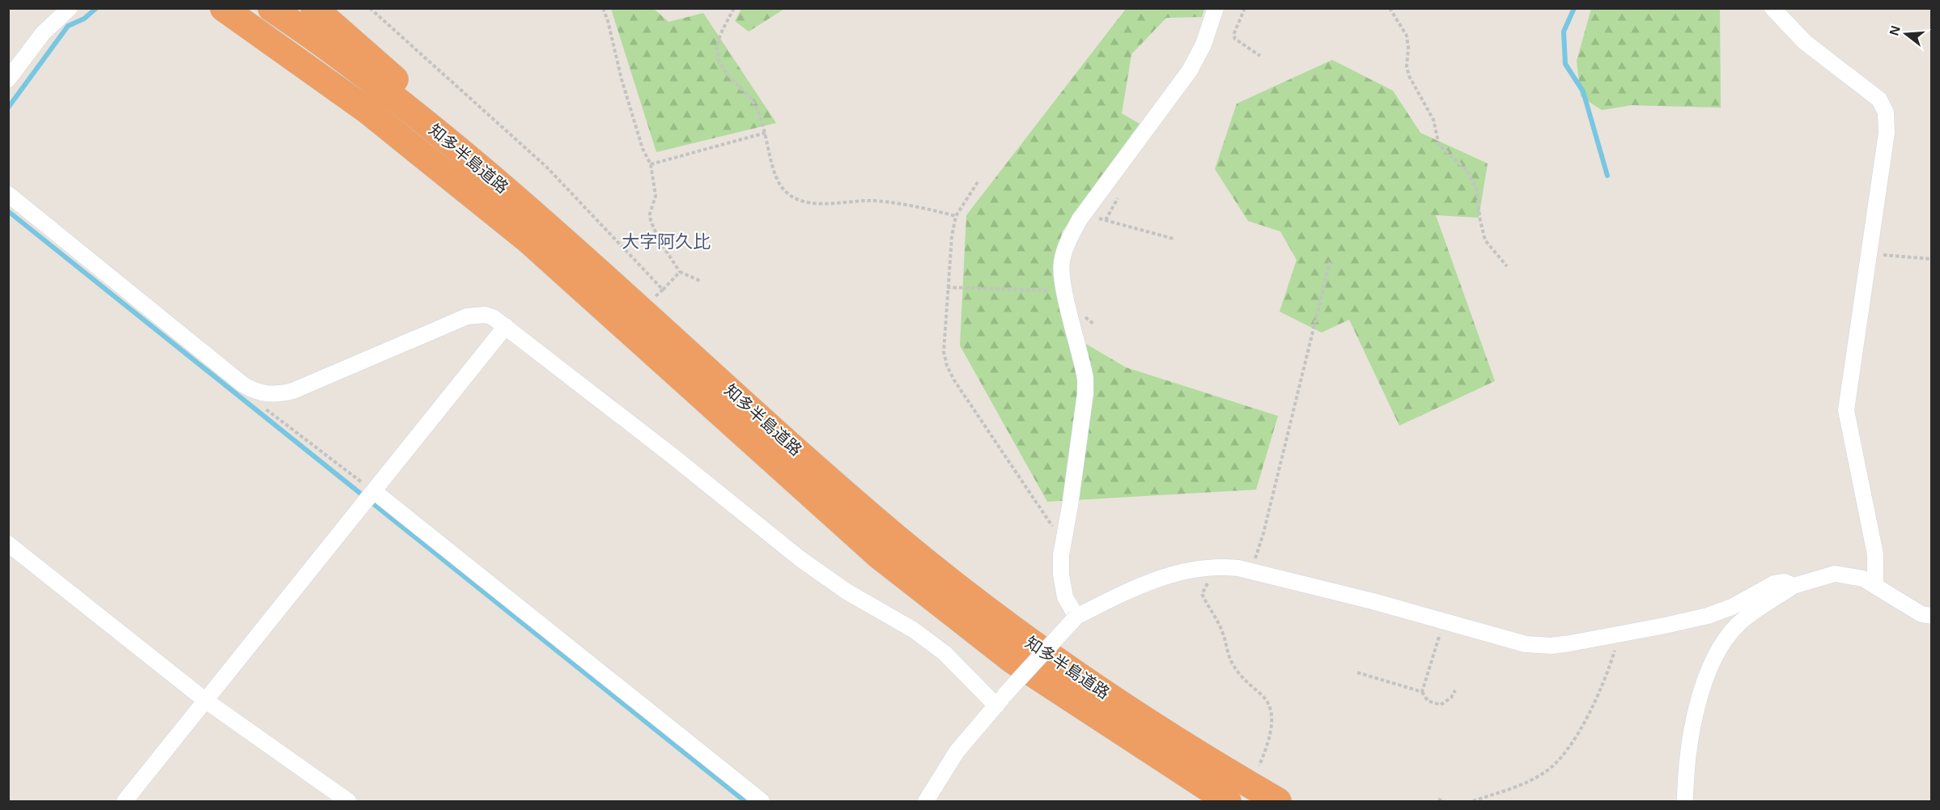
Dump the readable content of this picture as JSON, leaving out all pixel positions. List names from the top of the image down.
{
  "streets": {
    "highway": ["知多半島道路"]
  },
  "districts": ["大字阿久比"],
  "north": "left"
}
